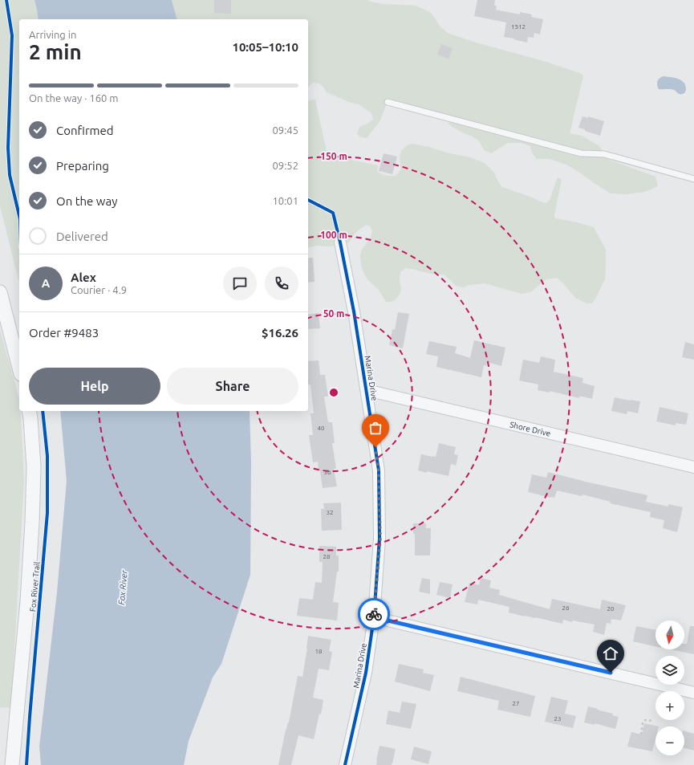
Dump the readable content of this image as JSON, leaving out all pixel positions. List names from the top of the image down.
{
  "streets": {
    "street": ["Marina Drive", "Shore Drive"],
    "cycle path": ["Fox River Trail"]
  },
  "crossings": [
    ["Marina Drive", "Shore Drive"]
  ],
  "water": ["Fox River"],
  "house_numbers": [
    "1512",
    "40",
    "36",
    "32",
    "28",
    "26",
    "20",
    "18",
    "27",
    "23"
  ],
  "north": "bottom",
  "page": {
    "heading": ["2 min", "Arriving in", "10:05–10:10"],
    "panel": [
      "Alex",
      "Courier · 4.9",
      "Order #9483",
      "$16.26"
    ],
    "bar": "On the way · 160 m",
    "list": [
      ["Confirmed", "09:45"],
      ["Preparing", "09:52"],
      ["On the way", "10:01"],
      "Delivered"
    ],
    "round": "A",
    "buttons": ["Help", "Share"],
    "map_buttons": ["+", "−"]
  },
  "rings": ["150 m", "100 m", "50 m"]
}
